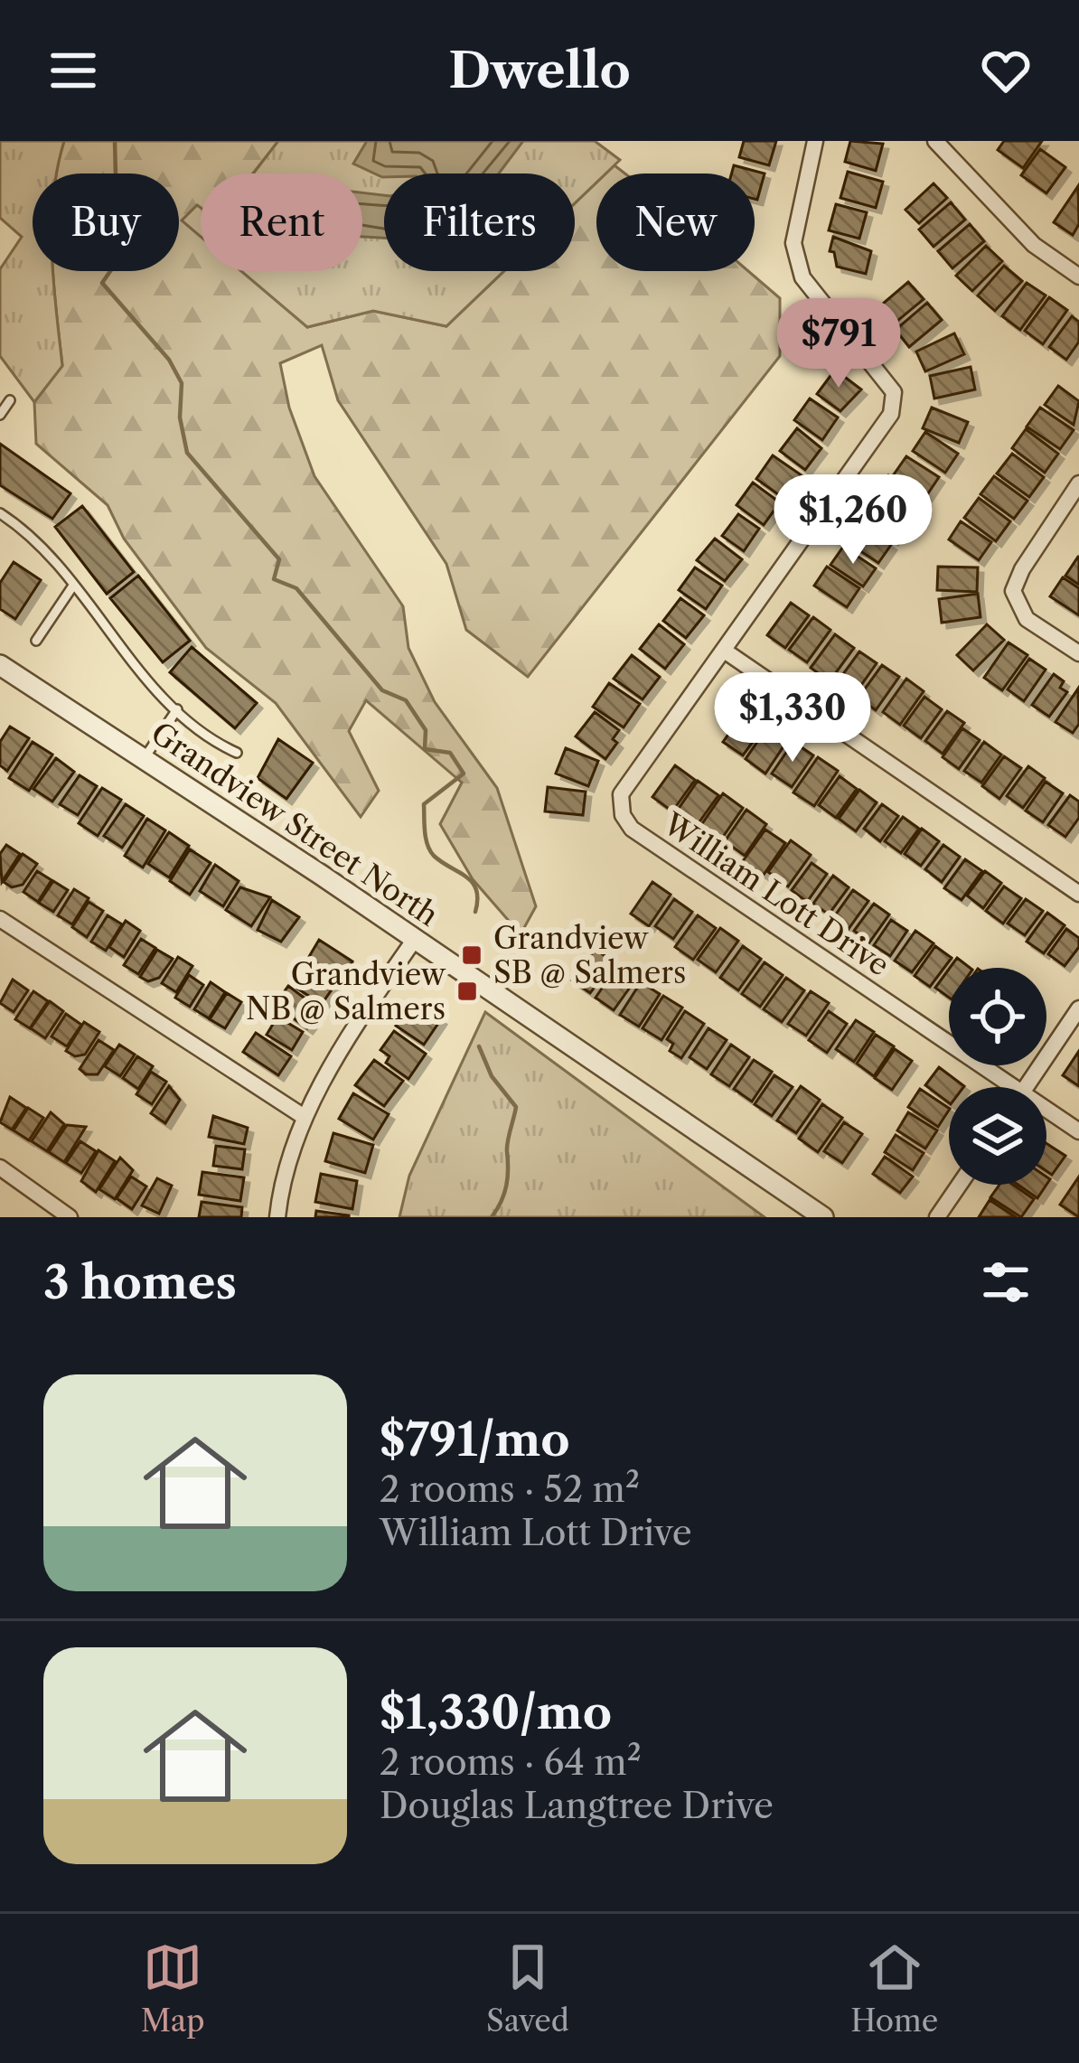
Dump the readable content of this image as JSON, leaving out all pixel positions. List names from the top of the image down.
{
  "streets": {
    "street": ["Grandview Street North", "William Lott Drive"]
  },
  "places": {
    "transit": ["Grandview SB @ Salmers", "Grandview NB @ Salmers"]
  },
  "page": {
    "header": "Dwello",
    "chip": [
      "Buy",
      "Rent",
      "Filters",
      "New"
    ],
    "price": ["$791", "$1,260", "$1,330"],
    "heading": "3 homes",
    "list": [
      {
        "name": "$791/mo",
        "note": "2 rooms · 52 m² · William Lott Drive"
      },
      {
        "name": "$1,330/mo",
        "note": "2 rooms · 64 m² · Douglas Langtree Drive"
      }
    ],
    "tabs": ["Map", "Saved", "Home"]
  }
}
